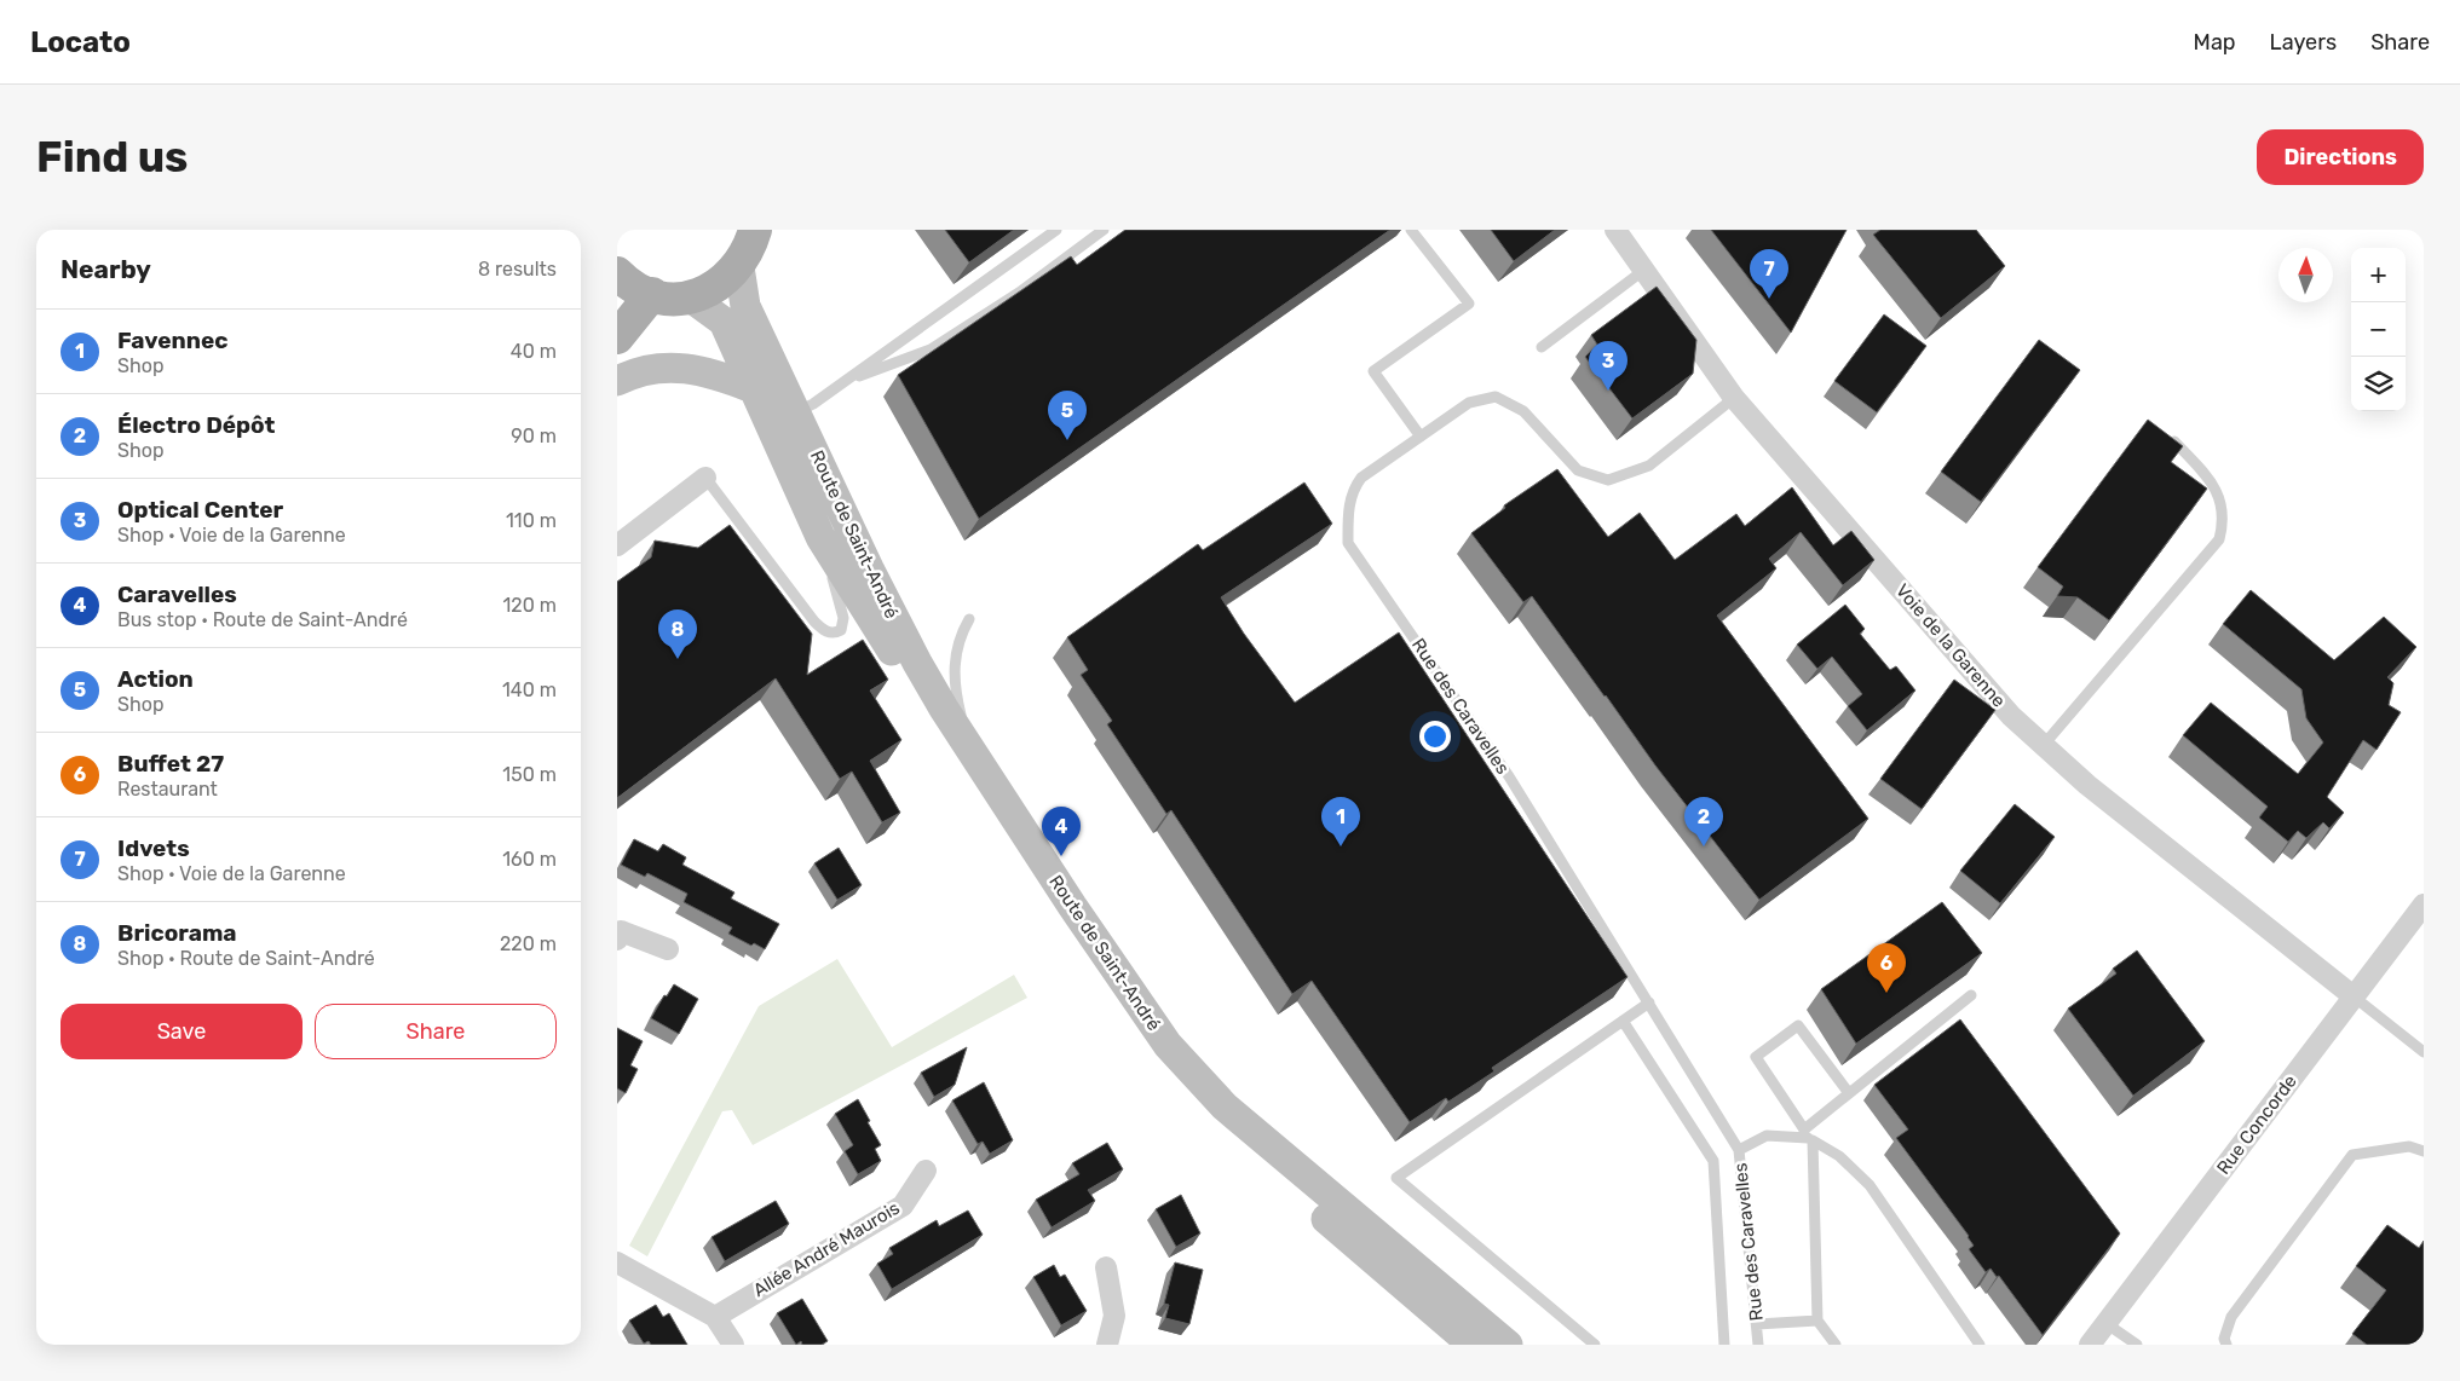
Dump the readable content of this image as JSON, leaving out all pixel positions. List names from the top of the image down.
{
  "streets": {
    "main road": ["Route de Saint-André"],
    "street": ["Voie de la Garenne", "Rue Concorde", "Allée André Maurois"],
    "lane": ["Rue des Caravelles"]
  },
  "crossings": [
    ["Voie de la Garenne", "Rue des Caravelles"],
    ["Voie de la Garenne", "Rue Concorde"]
  ],
  "north": "top",
  "page": {
    "header": "Locato",
    "nav": ["Map", "Layers", "Share"],
    "buttons": [
      "Directions",
      ["Save", "Share"]
    ],
    "title": "Find us",
    "heading": ["Nearby", "8 results"],
    "map_buttons": ["+", "−"],
    "pins": [
      "7",
      "3",
      "5",
      "8",
      "1",
      "2",
      "4",
      "6"
    ],
    "list": [
      {
        "mark": "1",
        "name": "Favennec",
        "note": "Shop",
        "value": "40 m"
      },
      {
        "mark": "2",
        "name": "Électro Dépôt",
        "note": "Shop",
        "value": "90 m"
      },
      {
        "mark": "3",
        "name": "Optical Center",
        "note": "Shop · Voie de la Garenne",
        "value": "110 m"
      },
      {
        "mark": "4",
        "name": "Caravelles",
        "note": "Bus stop · Route de Saint-André",
        "value": "120 m"
      },
      {
        "mark": "5",
        "name": "Action",
        "note": "Shop",
        "value": "140 m"
      },
      {
        "mark": "6",
        "name": "Buffet 27",
        "note": "Restaurant",
        "value": "150 m"
      },
      {
        "mark": "7",
        "name": "Idvets",
        "note": "Shop · Voie de la Garenne",
        "value": "160 m"
      },
      {
        "mark": "8",
        "name": "Bricorama",
        "note": "Shop · Route de Saint-André",
        "value": "220 m"
      }
    ]
  }
}
